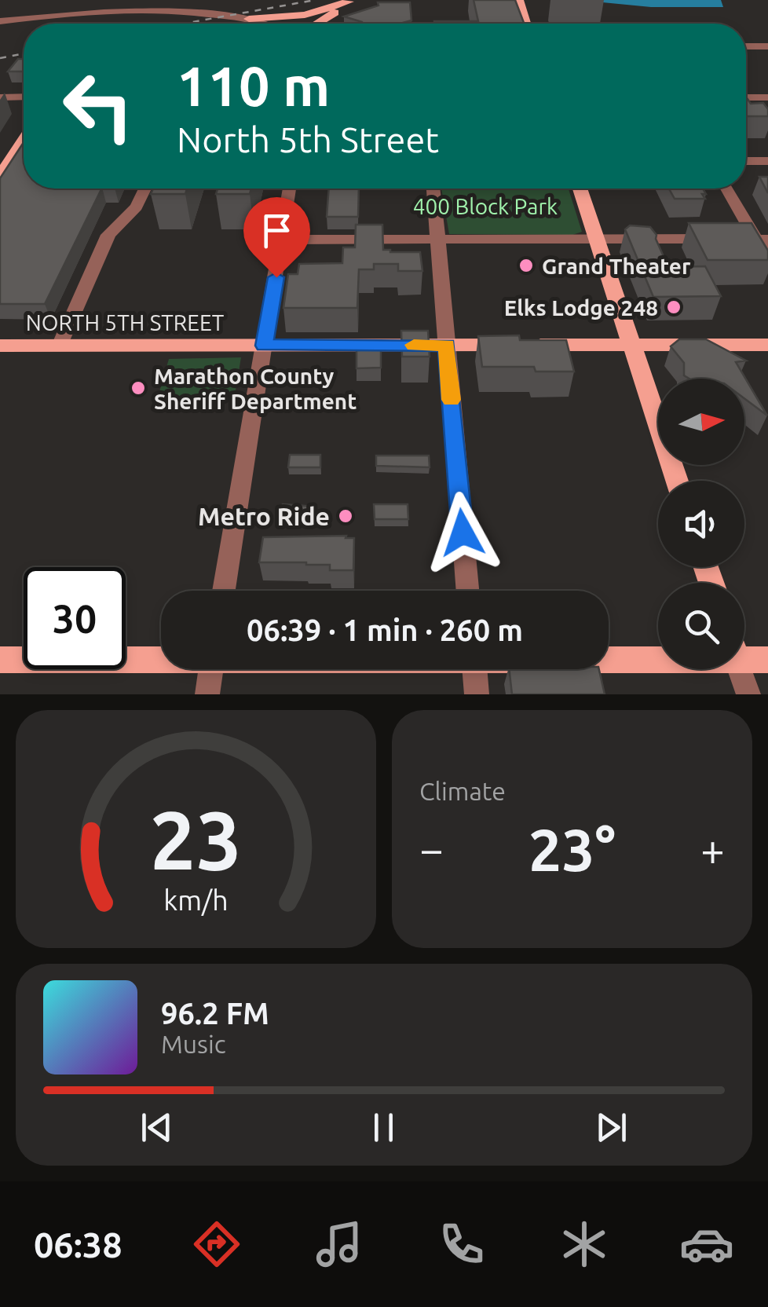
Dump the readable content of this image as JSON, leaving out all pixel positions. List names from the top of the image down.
{
  "streets": {
    "main road": ["NORTH 5TH STREET"]
  },
  "parks": ["400 Block Park"],
  "places": [
    "Grand Theater",
    "Elks Lodge 248",
    "Marathon County Sheriff Department",
    "Metro Ride"
  ],
  "north": "right",
  "page": {
    "turn": ["110 m", "North 5th Street"],
    "limit": "30",
    "trip": "06:39 · 1 min · 260 m",
    "tile": "Climate",
    "heat": ["−", "23°", "+"],
    "song": ["96.2 FM", "Music"],
    "tabs": "06:38",
    "gauge": ["23", "km/h"]
  }
}
